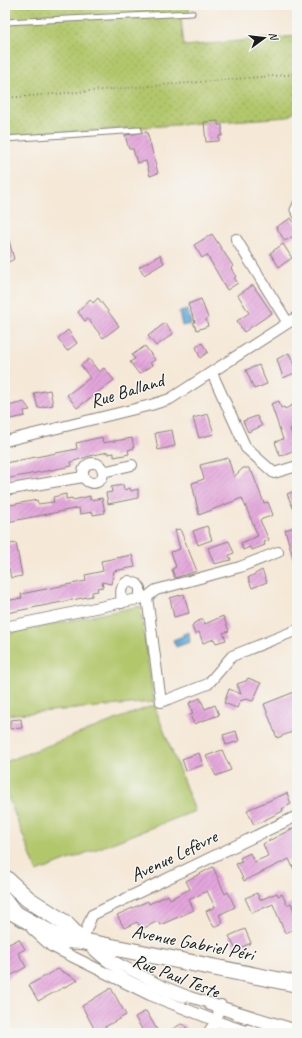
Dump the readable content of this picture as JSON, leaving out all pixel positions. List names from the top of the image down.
{
  "streets": {
    "main road": ["Avenue Gabriel Péri"],
    "street": ["Rue Balland", "Avenue Lefèvre", "Rue Paul Teste"]
  },
  "crossings": [
    ["Avenue Lefèvre", "Avenue Gabriel Péri"],
    ["Avenue Lefèvre", "Rue Paul Teste"],
    ["Avenue Gabriel Péri", "Rue Paul Teste"]
  ],
  "north": "right"
}
